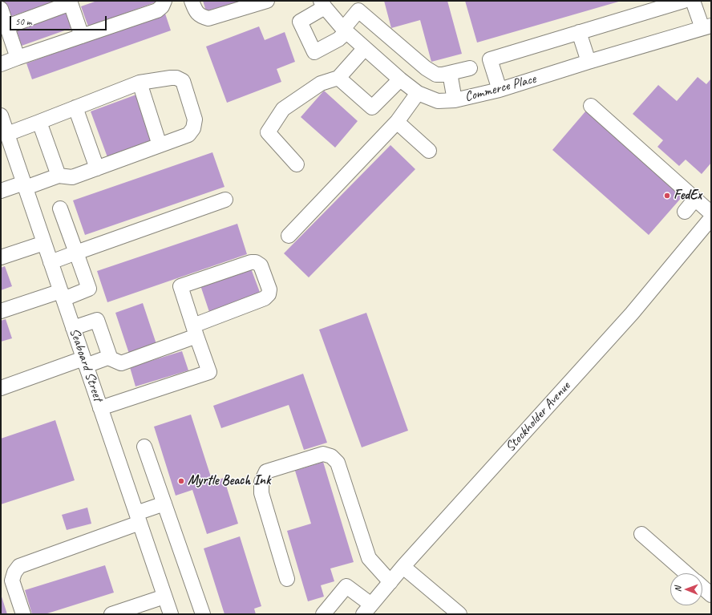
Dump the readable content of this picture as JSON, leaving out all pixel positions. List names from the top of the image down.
{
  "streets": {
    "street": ["Commerce Place", "Seaboard Street", "Stockholder Avenue"]
  },
  "places": ["FedEx", "Myrtle Beach Ink"],
  "scale_bar": "50 m",
  "north": "left"
}
